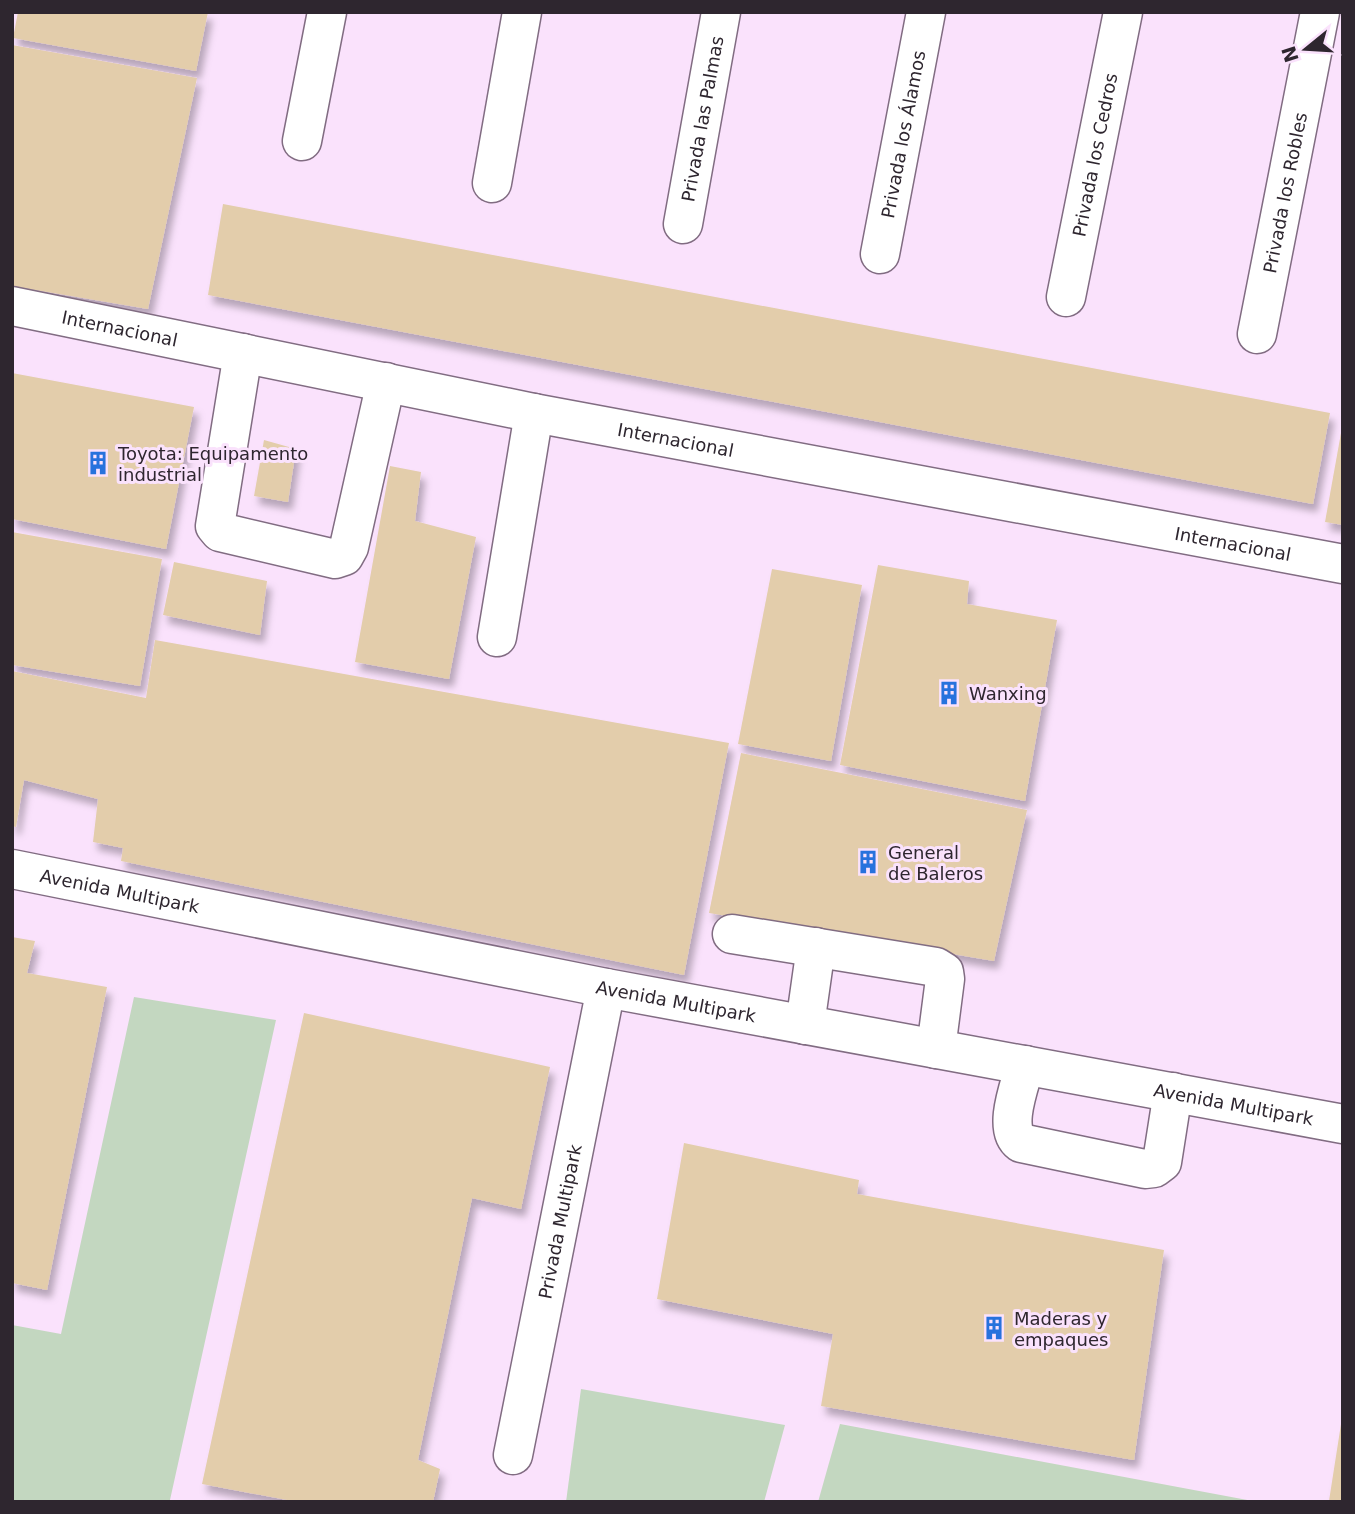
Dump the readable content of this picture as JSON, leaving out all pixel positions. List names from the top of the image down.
{
  "streets": {
    "street": [
      "Privada las Palmas",
      "Privada los Álamos",
      "Privada los Cedros",
      "Privada los Robles",
      "Internacional",
      "Avenida Multipark",
      "Privada Multipark"
    ]
  },
  "crossings": [
    ["Avenida Multipark", "Privada Multipark"]
  ],
  "places": {
    "building": [
      "Toyota: Equipamento industrial",
      "Wanxing",
      "General de Baleros",
      "Maderas y empaques"
    ]
  },
  "north": "left"
}
